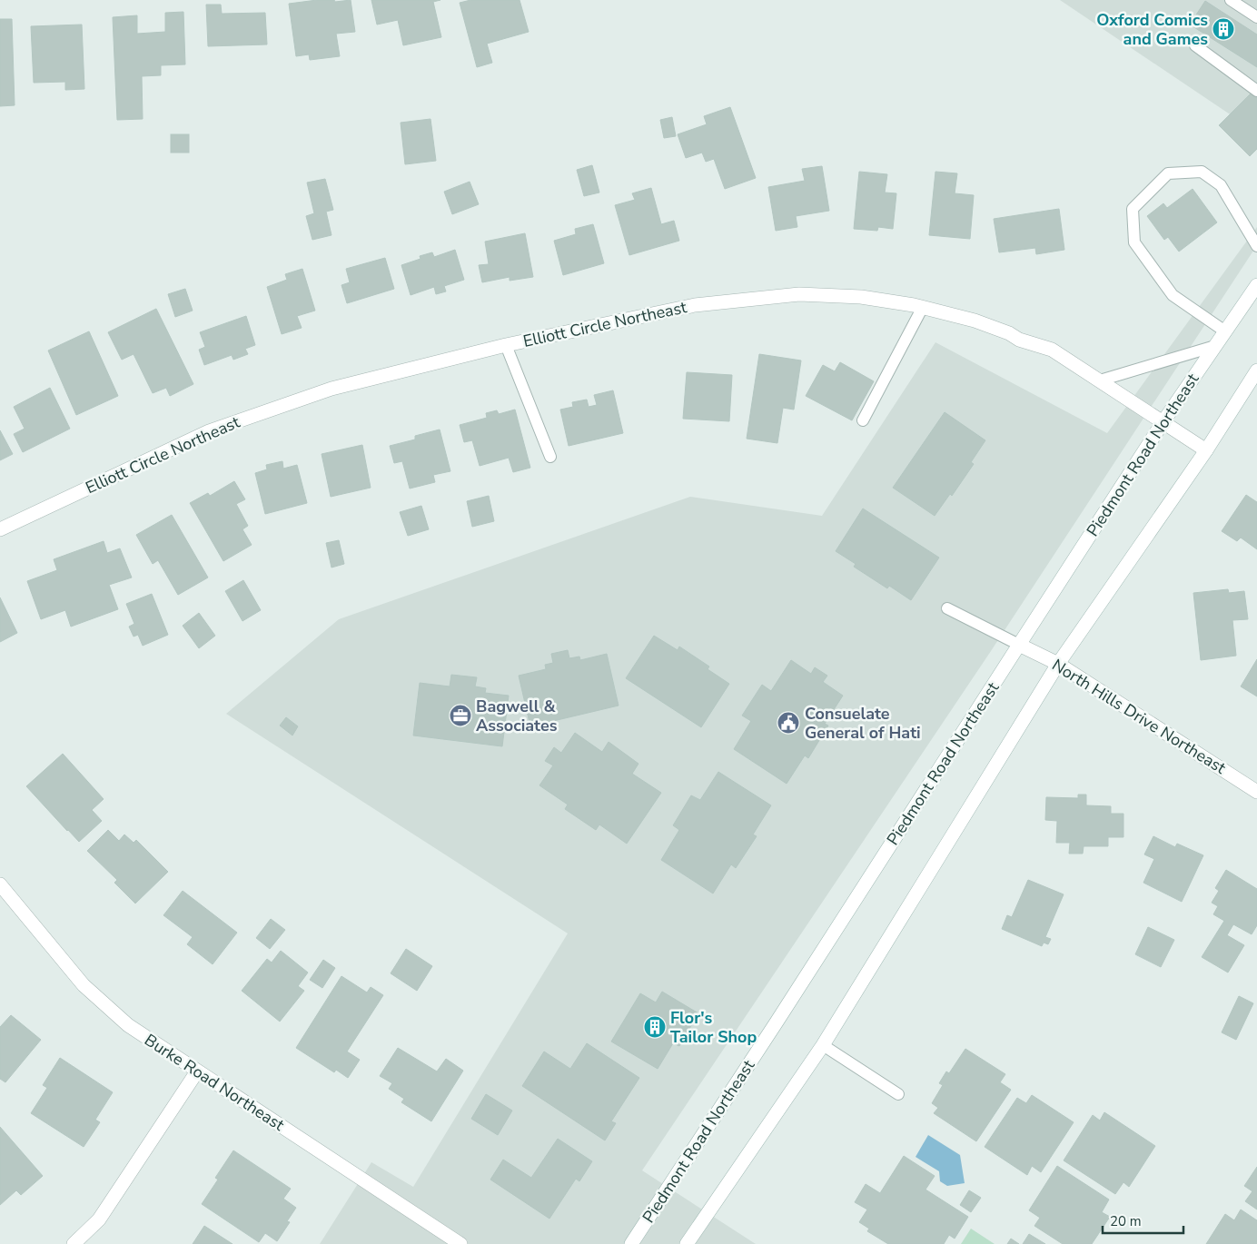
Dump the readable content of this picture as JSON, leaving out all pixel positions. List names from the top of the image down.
{
  "streets": {
    "street": [
      "Elliott Circle Northeast",
      "Piedmont Road Northeast",
      "North Hills Drive Northeast",
      "Burke Road Northeast"
    ]
  },
  "crossings": [
    ["Elliott Circle Northeast", "Piedmont Road Northeast"],
    ["Piedmont Road Northeast", "North Hills Drive Northeast"]
  ],
  "places": {
    "building": ["Oxford Comics and Games", "Flor's Tailor Shop"],
    "office": ["Bagwell & Associates"],
    "public building": ["Consuelate General of Hati"]
  },
  "scale_bar": "20 m"
}
